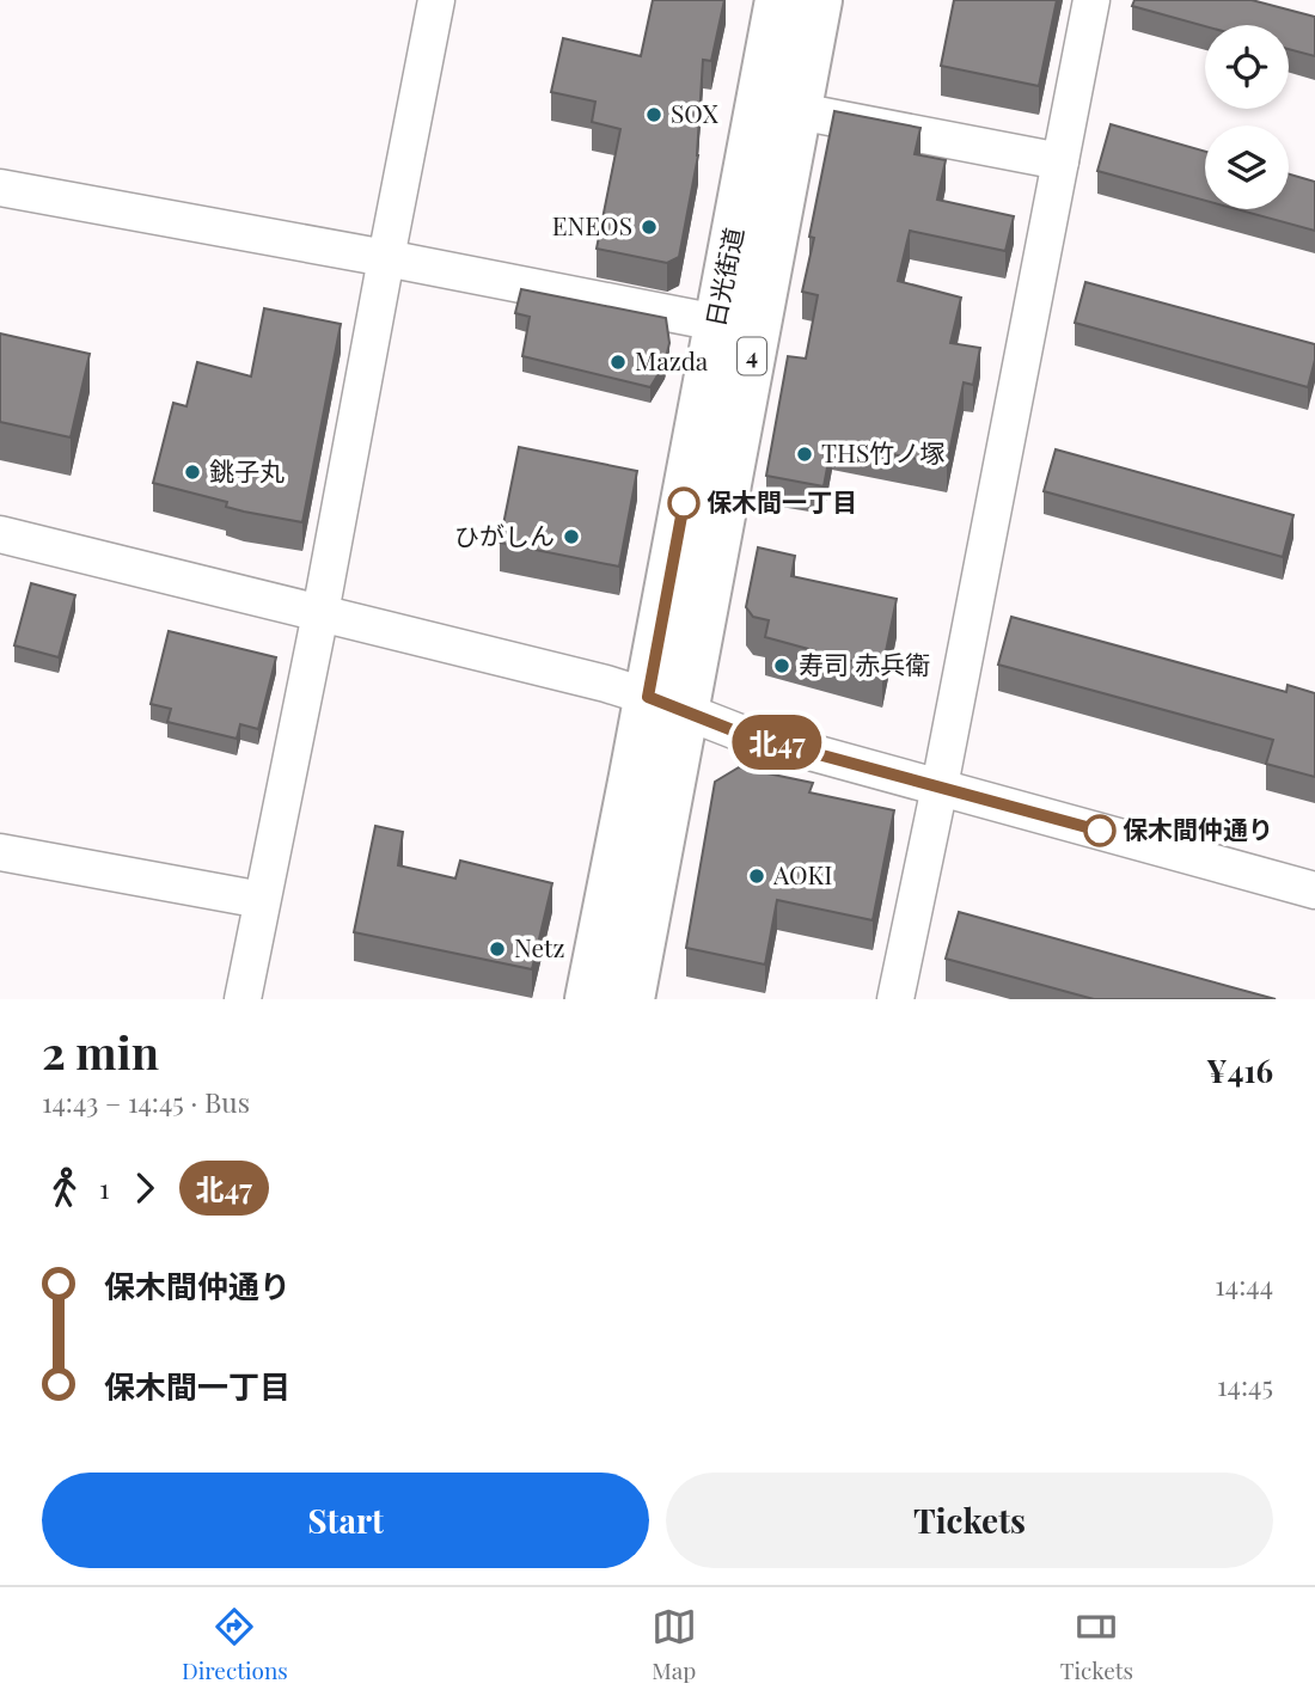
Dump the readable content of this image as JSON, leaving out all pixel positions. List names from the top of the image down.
{
  "streets": {
    "highway": ["日光街道", "4"]
  },
  "places": [
    "SOX",
    "ENEOS",
    "Mazda",
    "THS竹ノ塚",
    "銚子丸",
    "保木間一丁目",
    "ひがしん",
    "寿司 赤兵衛",
    "保木間仲通り",
    "AOKI",
    "Netz"
  ],
  "lines": ["bus line 北47"],
  "page": {
    "on_map": "北47",
    "heading": ["2 min", "14:43 – 14:45 · Bus", "¥416"],
    "legs": ["1", "北47"],
    "list": [
      {
        "name": "保木間仲通り",
        "value": "14:44"
      },
      {
        "name": "保木間一丁目",
        "value": "14:45"
      }
    ],
    "buttons": ["Start", "Tickets"],
    "tabs": ["Directions", "Map", "Tickets"]
  }
}
